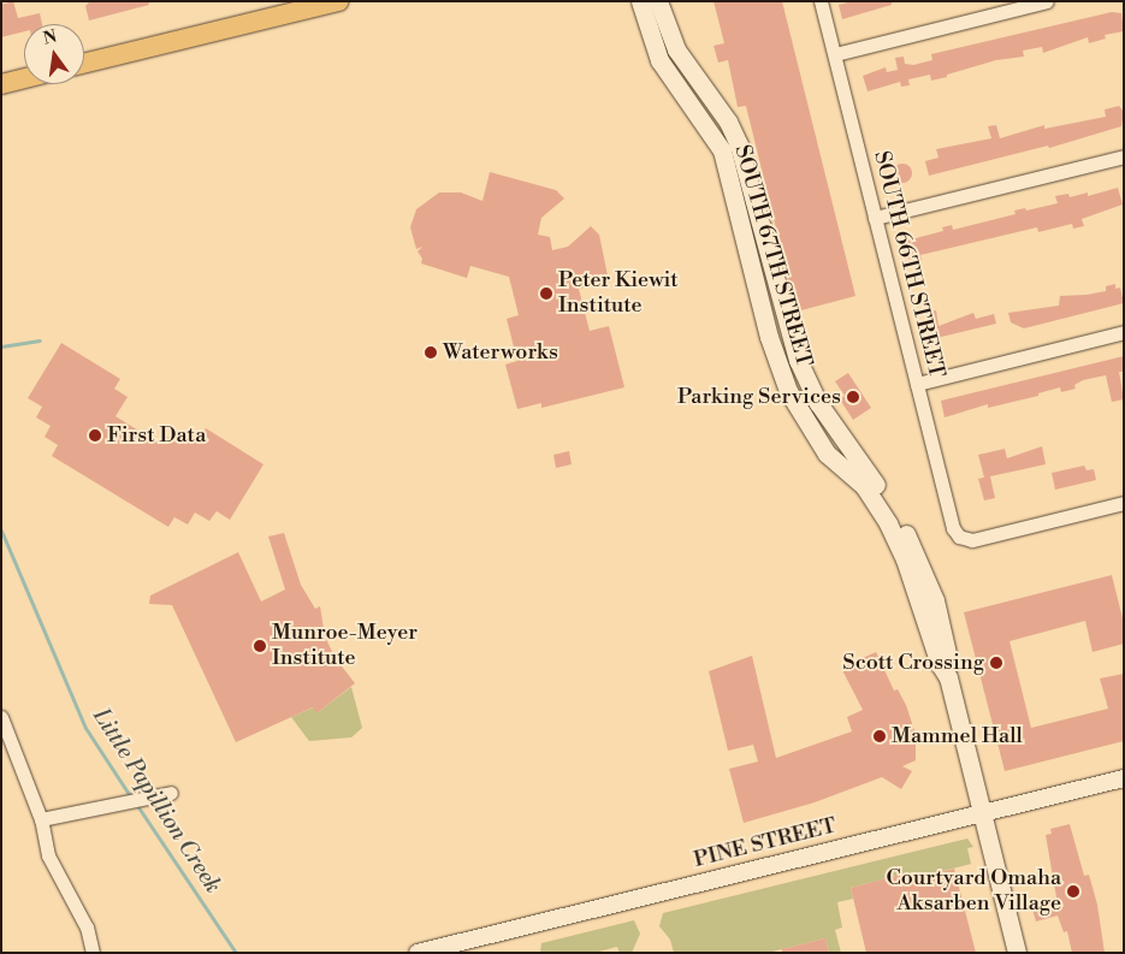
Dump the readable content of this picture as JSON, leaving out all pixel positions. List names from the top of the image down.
{
  "streets": {
    "main road": ["SOUTH 67TH STREET"],
    "street": ["SOUTH 66TH STREET", "PINE STREET"]
  },
  "crossings": [
    ["SOUTH 67TH STREET", "PINE STREET"]
  ],
  "water": ["Little Papillion Creek"],
  "places": [
    "Peter Kiewit Institute",
    "Waterworks",
    "Parking Services",
    "First Data",
    "Munroe-Meyer Institute",
    "Scott Crossing",
    "Mammel Hall",
    "Courtyard Omaha Aksarben Village"
  ],
  "north": "top"
}
